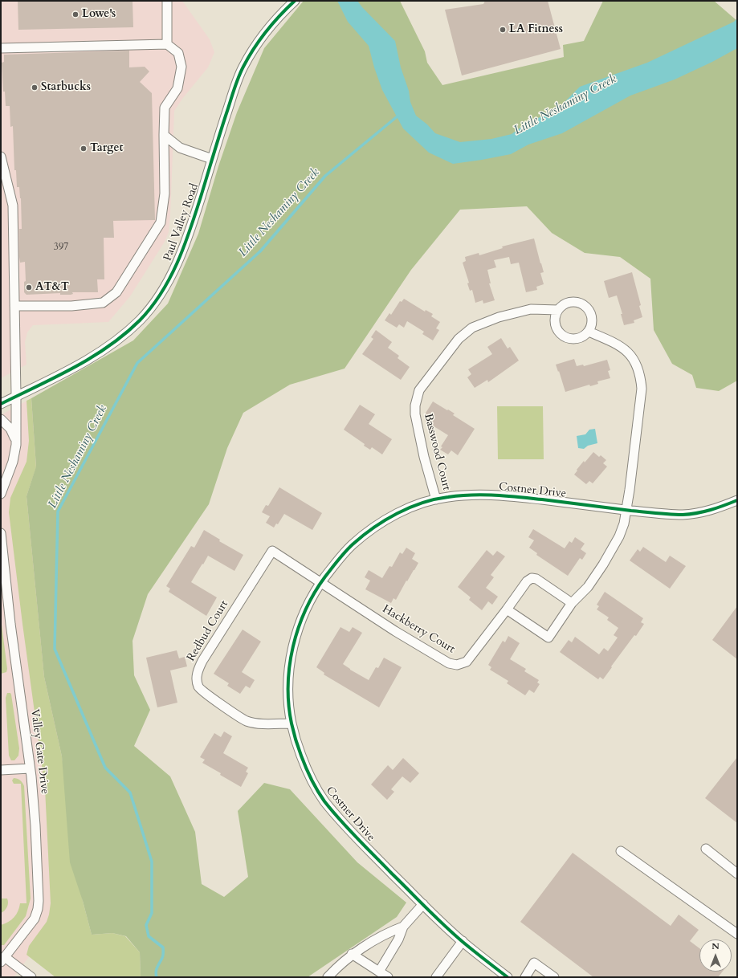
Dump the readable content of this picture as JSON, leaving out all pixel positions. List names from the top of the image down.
{
  "streets": {
    "street": [
      "Paul Valley Road",
      "Basswood Court",
      "Costner Drive",
      "Hackberry Court",
      "Redbud Court",
      "Valley Gate Drive"
    ]
  },
  "crossings": [
    ["Basswood Court", "Costner Drive"],
    ["Costner Drive", "Hackberry Court"],
    ["Costner Drive", "Redbud Court"],
    ["Hackberry Court", "Redbud Court"]
  ],
  "water": ["Little Neshaminy Creek"],
  "places": [
    "Lowe's",
    "LA Fitness",
    "Starbucks",
    "Target",
    "AT&T"
  ],
  "house_numbers": ["397"],
  "north": "top"
}
